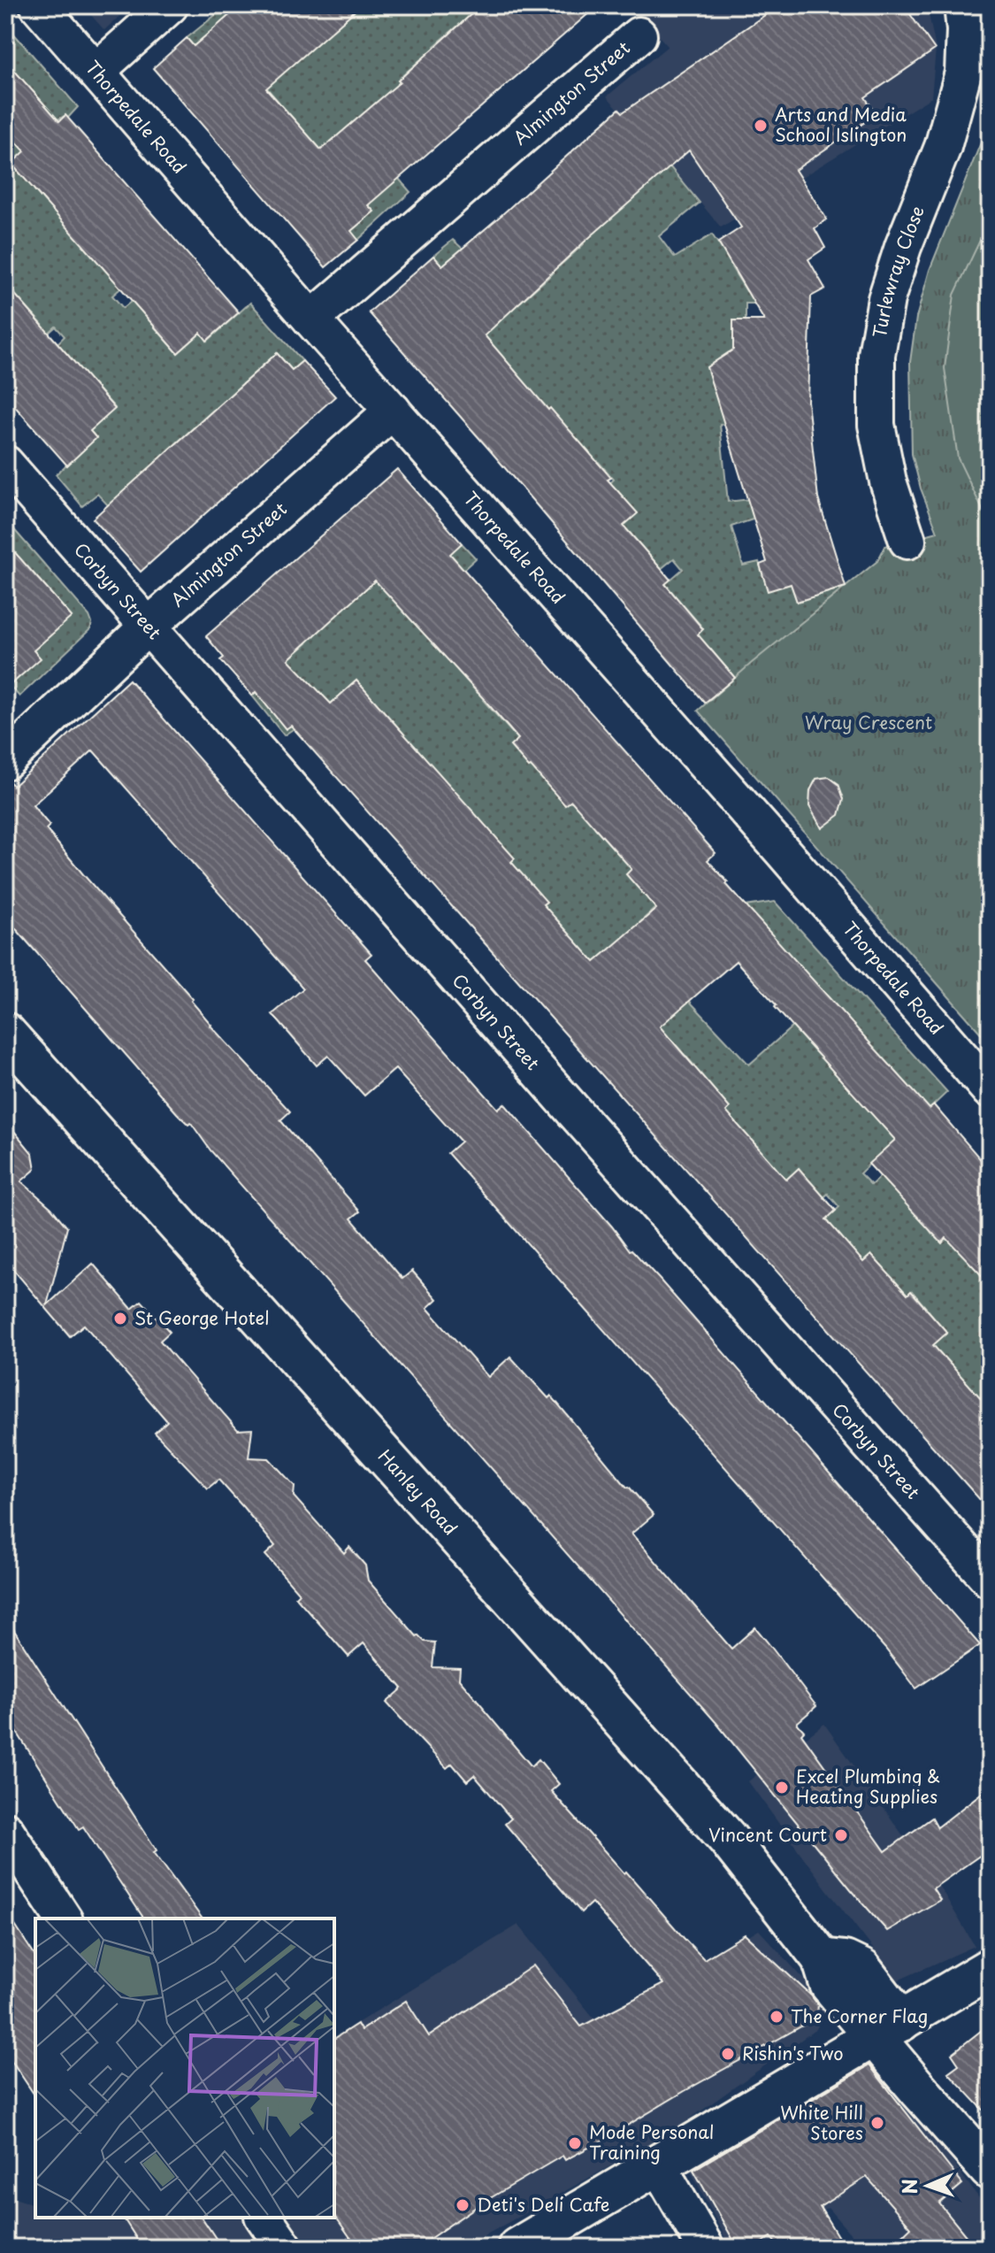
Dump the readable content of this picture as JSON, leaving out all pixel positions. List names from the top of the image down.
{
  "streets": {
    "street": [
      "Almington Street",
      "Thorpedale Road",
      "Turlewray Close",
      "Corbyn Street",
      "Hanley Road"
    ]
  },
  "crossings": [
    ["Almington Street", "Thorpedale Road"],
    ["Almington Street", "Corbyn Street"]
  ],
  "parks": ["Wray Crescent"],
  "places": [
    "Arts and Media School Islington",
    "St George Hotel",
    "Excel Plumbing & Heating Supplies",
    "Vincent Court",
    "The Corner Flag",
    "Rishin's Two",
    "White Hill Stores",
    "Mode Personal Training",
    "Deti's Deli Cafe"
  ],
  "north": "left"
}
